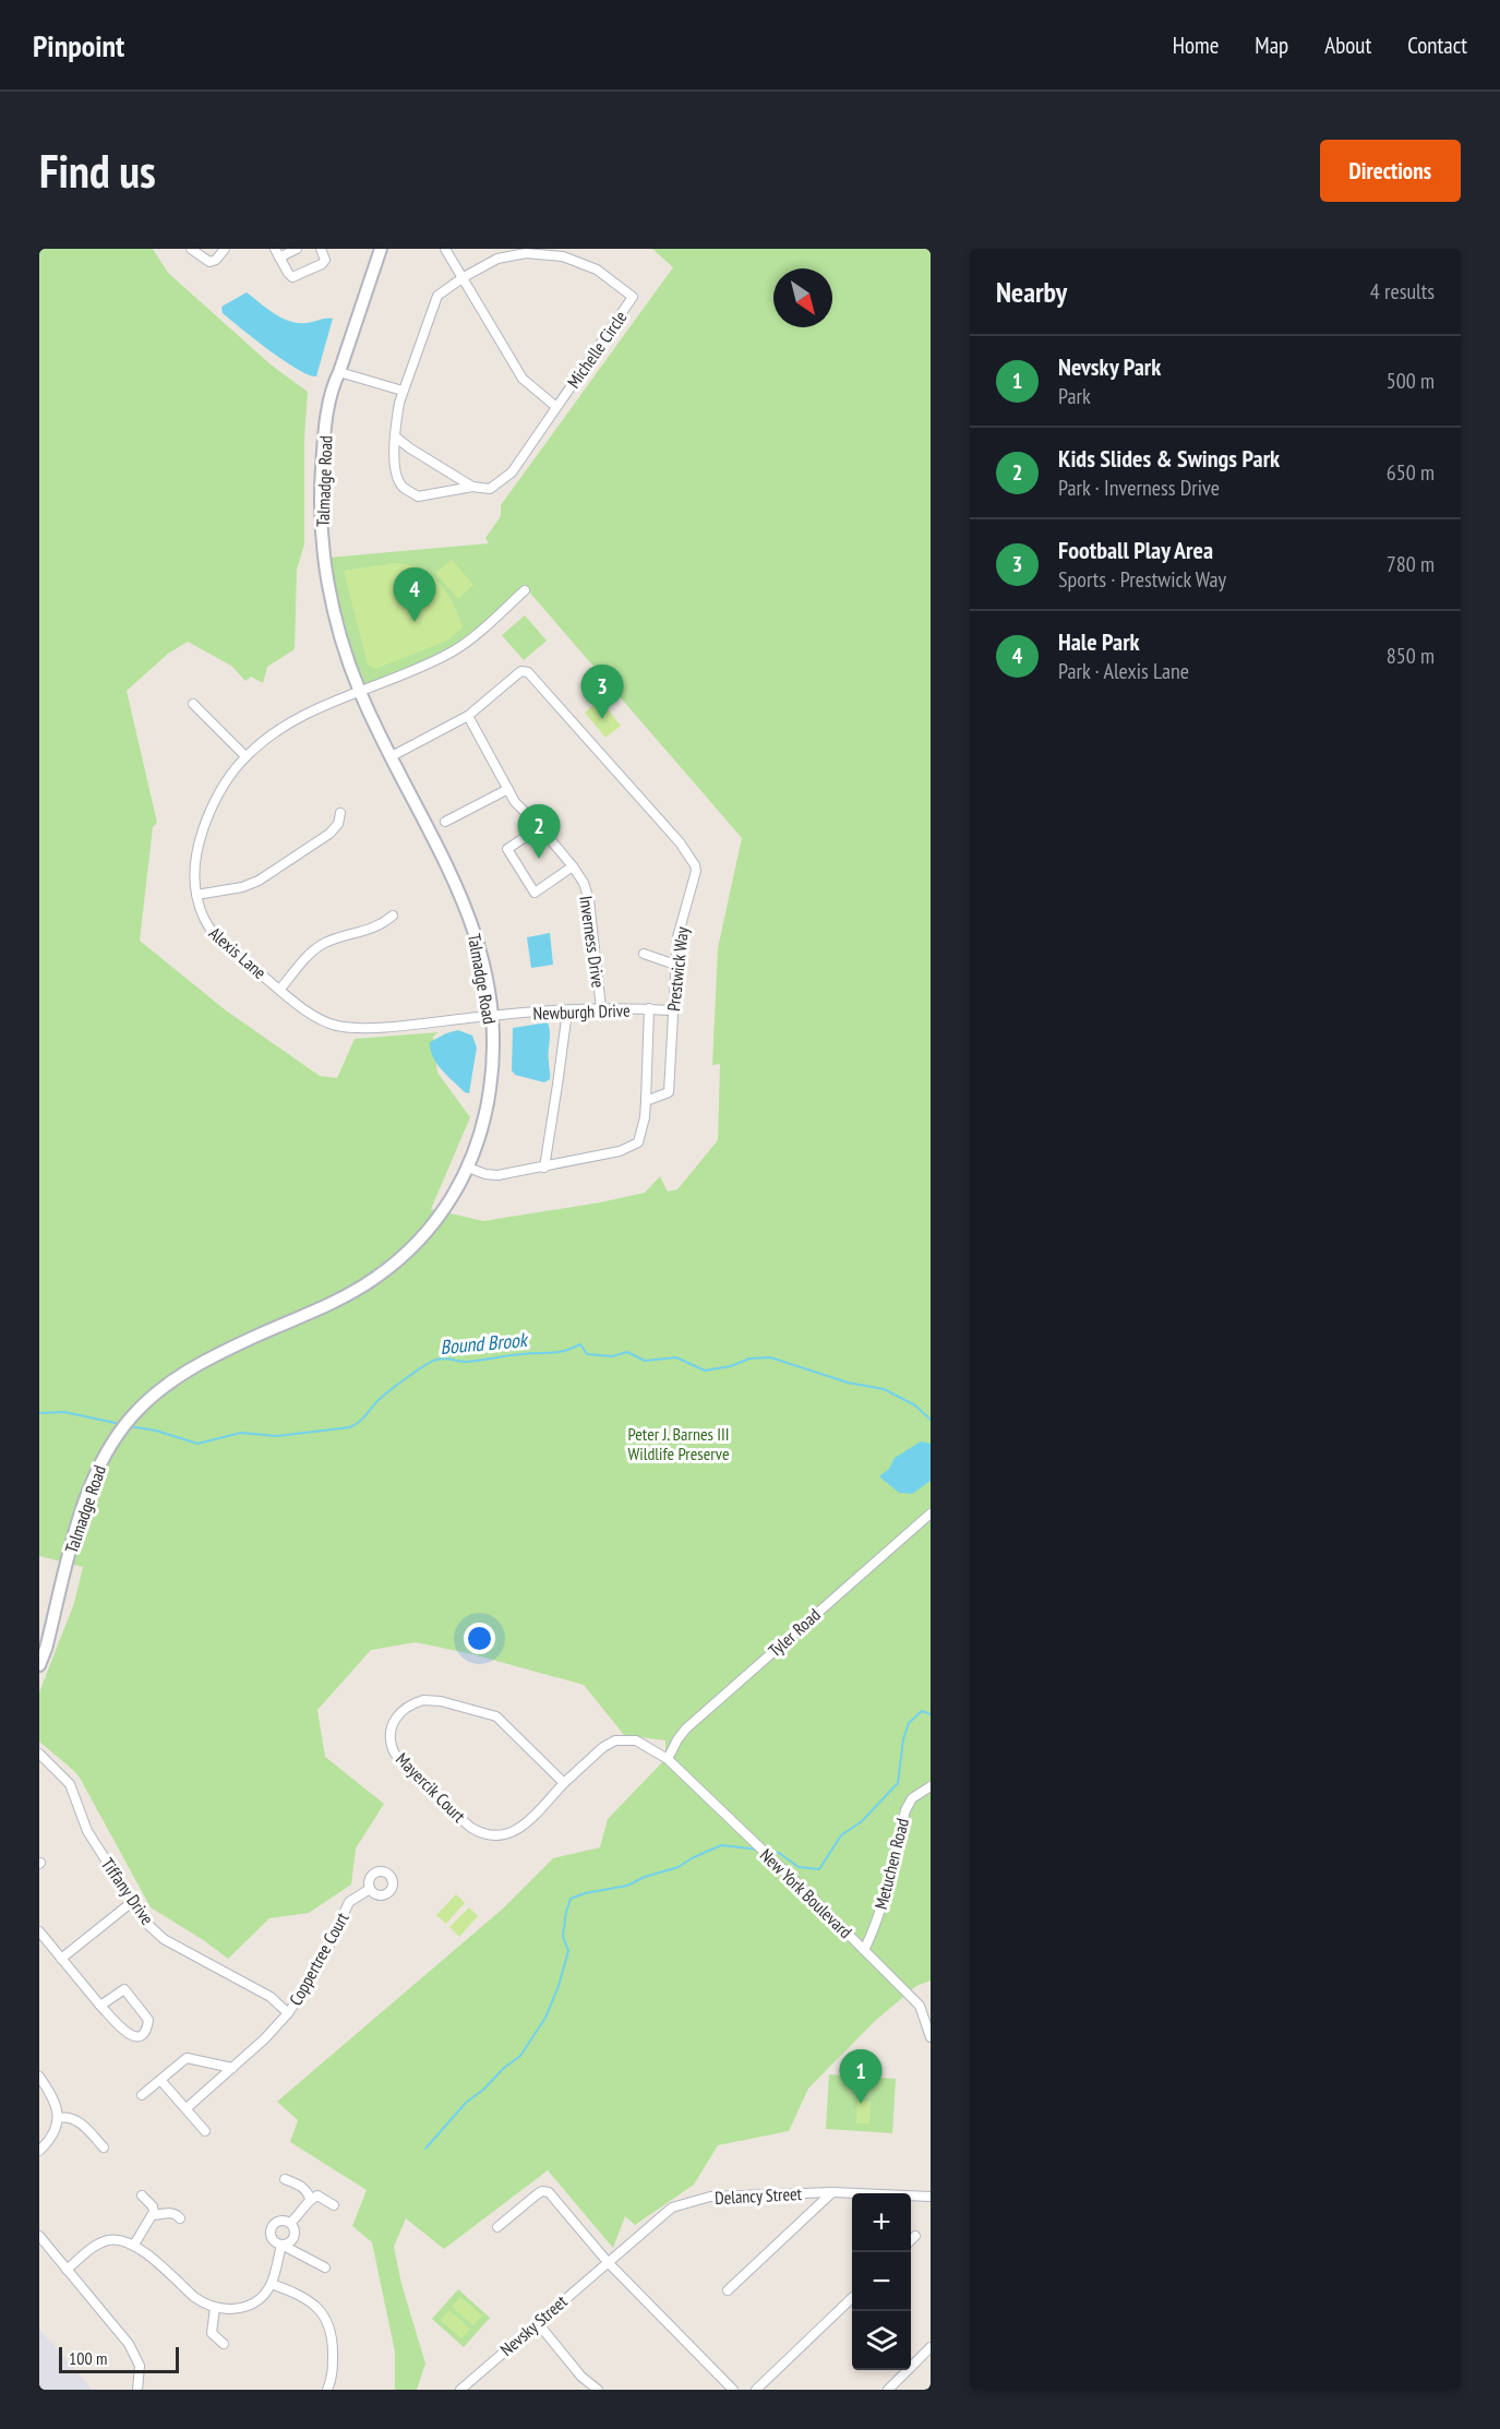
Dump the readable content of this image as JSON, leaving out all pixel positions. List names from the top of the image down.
{
  "streets": {
    "street": [
      "Michelle Circle",
      "Talmadge Road",
      "Inverness Drive",
      "Alexis Lane",
      "Prestwick Way",
      "Newburgh Drive",
      "Tyler Road",
      "Mayercik Court",
      "Metuchen Road",
      "Tiffany Drive",
      "New York Boulevard",
      "Coppertree Court",
      "Delancy Street",
      "Nevsky Street"
    ]
  },
  "crossings": [
    ["Talmadge Road", "Alexis Lane"],
    ["Talmadge Road", "Prestwick Way"],
    ["Talmadge Road", "Newburgh Drive"],
    ["Inverness Drive", "Prestwick Way"],
    ["Inverness Drive", "Newburgh Drive"],
    ["Alexis Lane", "Newburgh Drive"],
    ["Prestwick Way", "Newburgh Drive"],
    ["Tyler Road", "Mayercik Court"],
    ["Tyler Road", "New York Boulevard"],
    ["Mayercik Court", "New York Boulevard"],
    ["Metuchen Road", "New York Boulevard"],
    ["Tiffany Drive", "Coppertree Court"],
    ["Delancy Street", "Nevsky Street"]
  ],
  "water": ["Bound Brook"],
  "parks": ["Peter J. Barnes III Wildlife Preserve"],
  "scale_bar": "100 m",
  "north": "bottom right",
  "page": {
    "header": "Pinpoint",
    "nav": [
      "Home",
      "Map",
      "About",
      "Contact"
    ],
    "buttons": "Directions",
    "title": "Find us",
    "heading": ["Nearby", "4 results"],
    "list": [
      {
        "mark": "1",
        "name": "Nevsky Park",
        "note": "Park",
        "value": "500 m"
      },
      {
        "mark": "2",
        "name": "Kids Slides & Swings Park",
        "note": "Park · Inverness Drive",
        "value": "650 m"
      },
      {
        "mark": "3",
        "name": "Football Play Area",
        "note": "Sports · Prestwick Way",
        "value": "780 m"
      },
      {
        "mark": "4",
        "name": "Hale Park",
        "note": "Park · Alexis Lane",
        "value": "850 m"
      }
    ],
    "pins": [
      "4",
      "3",
      "2",
      "1"
    ],
    "map_buttons": ["+", "−"],
    "scale": "100 m"
  }
}
